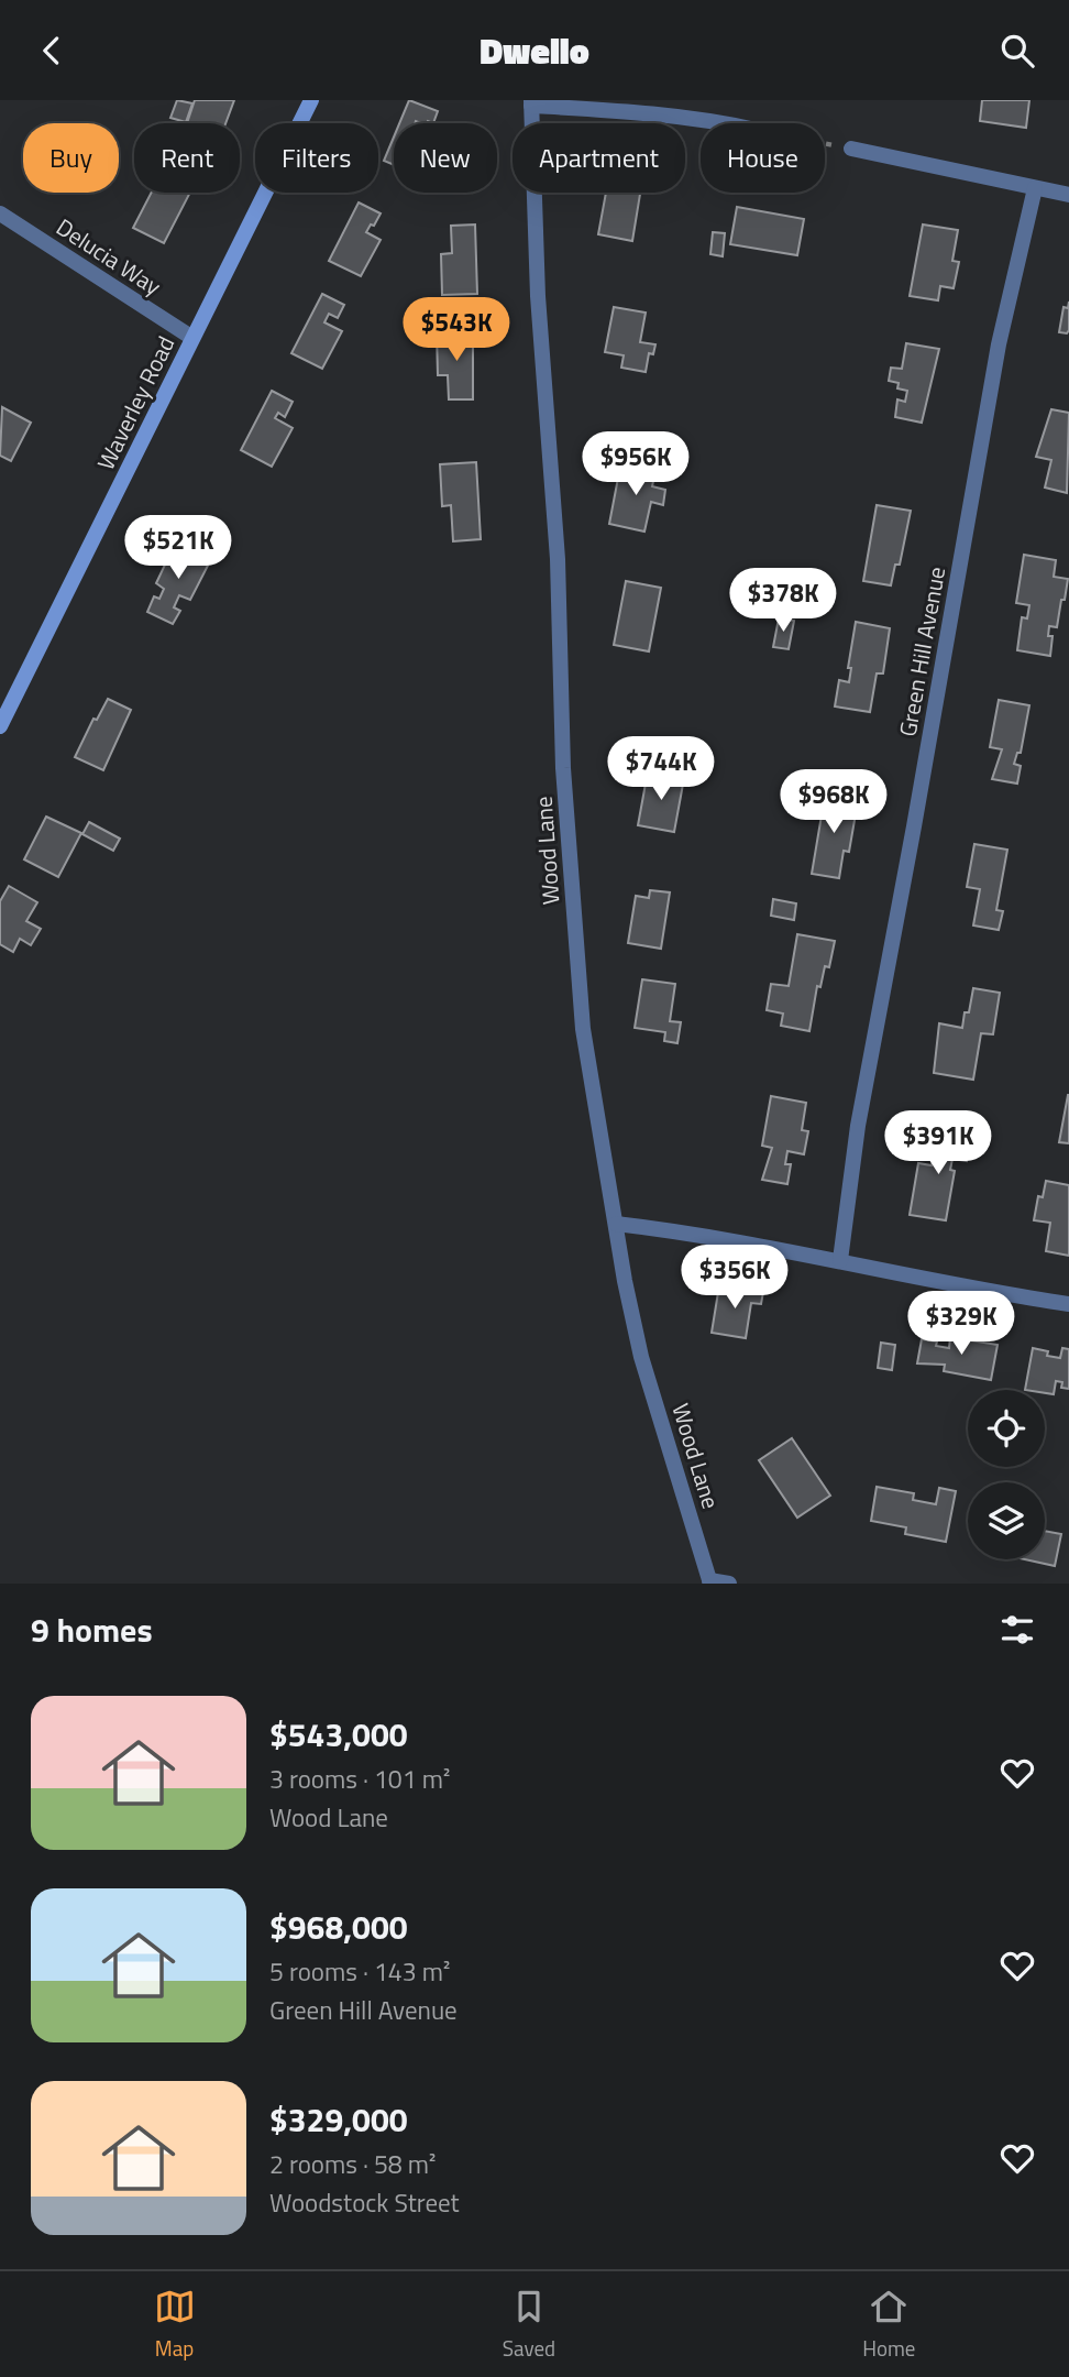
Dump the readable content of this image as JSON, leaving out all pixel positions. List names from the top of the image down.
{
  "streets": {
    "main road": ["Waverley Road"],
    "street": ["Delucia Way", "Green Hill Avenue", "Wood Lane"]
  },
  "crossings": [
    ["Delucia Way", "Waverley Road"]
  ],
  "page": {
    "header": "Dwello",
    "chip": [
      "Buy",
      "Rent",
      "Filters",
      "New",
      "Apartment",
      "House"
    ],
    "price": [
      "$543K",
      "$956K",
      "$521K",
      "$378K",
      "$744K",
      "$968K",
      "$391K",
      "$356K",
      "$329K"
    ],
    "heading": "9 homes",
    "list": [
      {
        "name": "$543,000",
        "note": "3 rooms · 101 m² · Wood Lane"
      },
      {
        "name": "$968,000",
        "note": "5 rooms · 143 m² · Green Hill Avenue"
      },
      {
        "name": "$329,000",
        "note": "2 rooms · 58 m² · Woodstock Street"
      }
    ],
    "tabs": ["Map", "Saved", "Home"]
  }
}
